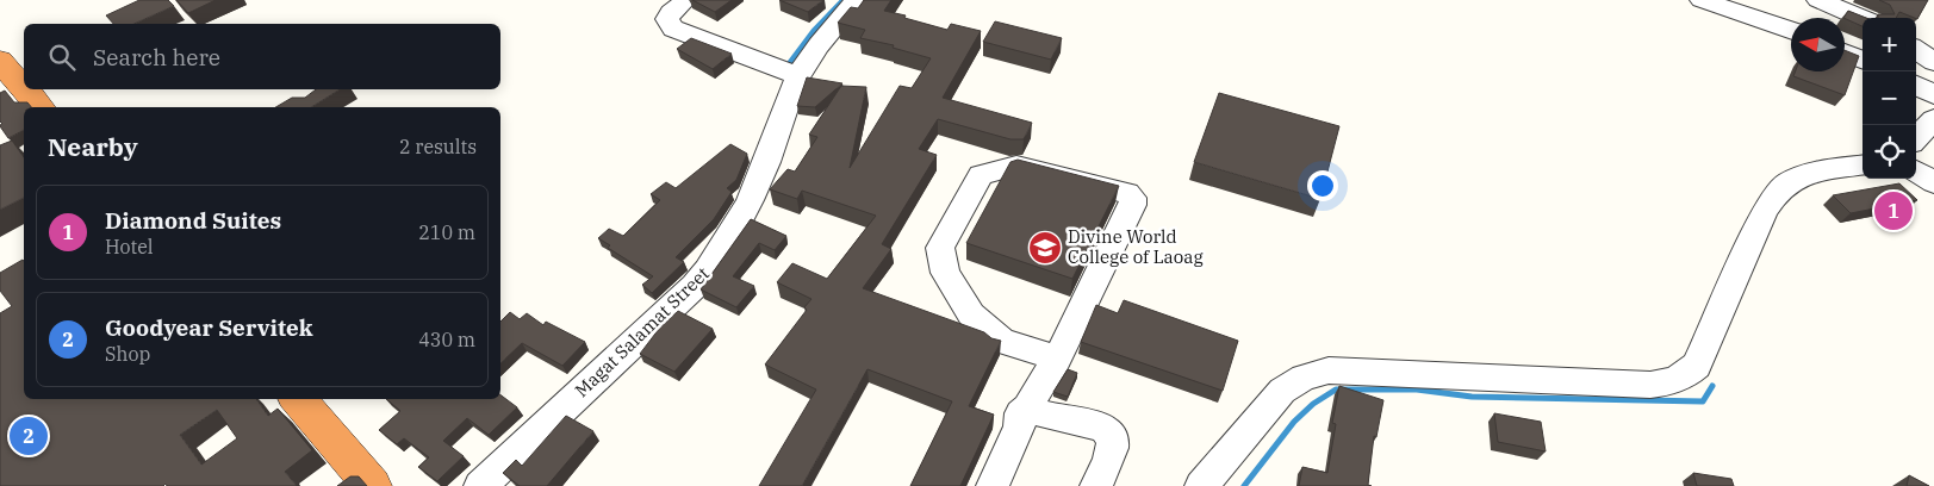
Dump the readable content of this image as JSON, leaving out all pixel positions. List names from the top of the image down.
{
  "streets": {
    "street": ["Magat Salamat Street"]
  },
  "places": {
    "school or university": ["Divine World College of Laoag"]
  },
  "north": "left",
  "page": {
    "map_buttons": ["+", "−"],
    "search": "Search here",
    "heading": ["Nearby", "2 results"],
    "list": [
      {
        "mark": "1",
        "name": "Diamond Suites",
        "note": "Hotel",
        "value": "210 m"
      },
      {
        "mark": "2",
        "name": "Goodyear Servitek",
        "note": "Shop",
        "value": "430 m"
      }
    ],
    "pins": ["1", "2"]
  }
}
